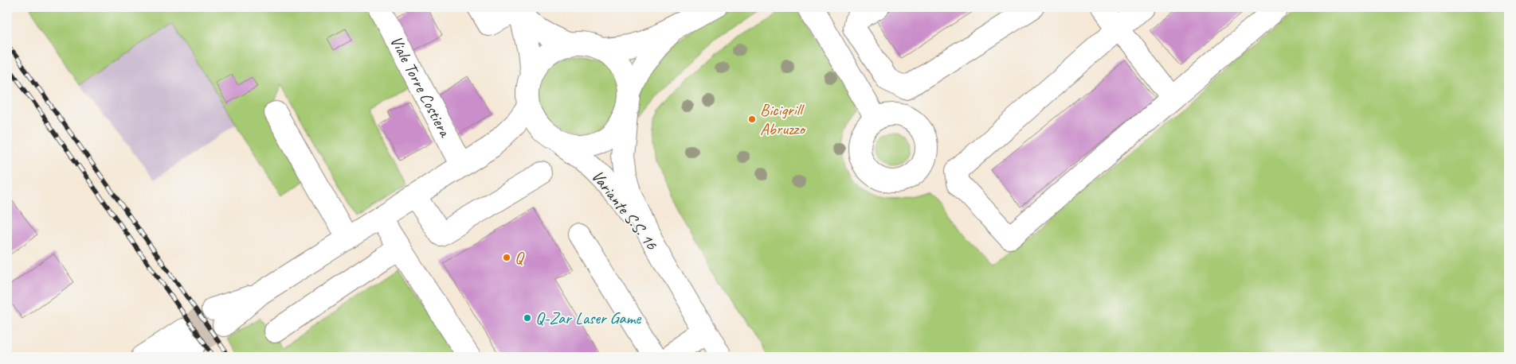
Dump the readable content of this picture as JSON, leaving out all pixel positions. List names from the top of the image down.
{
  "streets": {
    "street": ["Viale Torre Costiera", "Variante S.S. 16"]
  },
  "places": ["Bicigrill Abruzzo", "Q", "Q-Zar Laser Game"]
}
